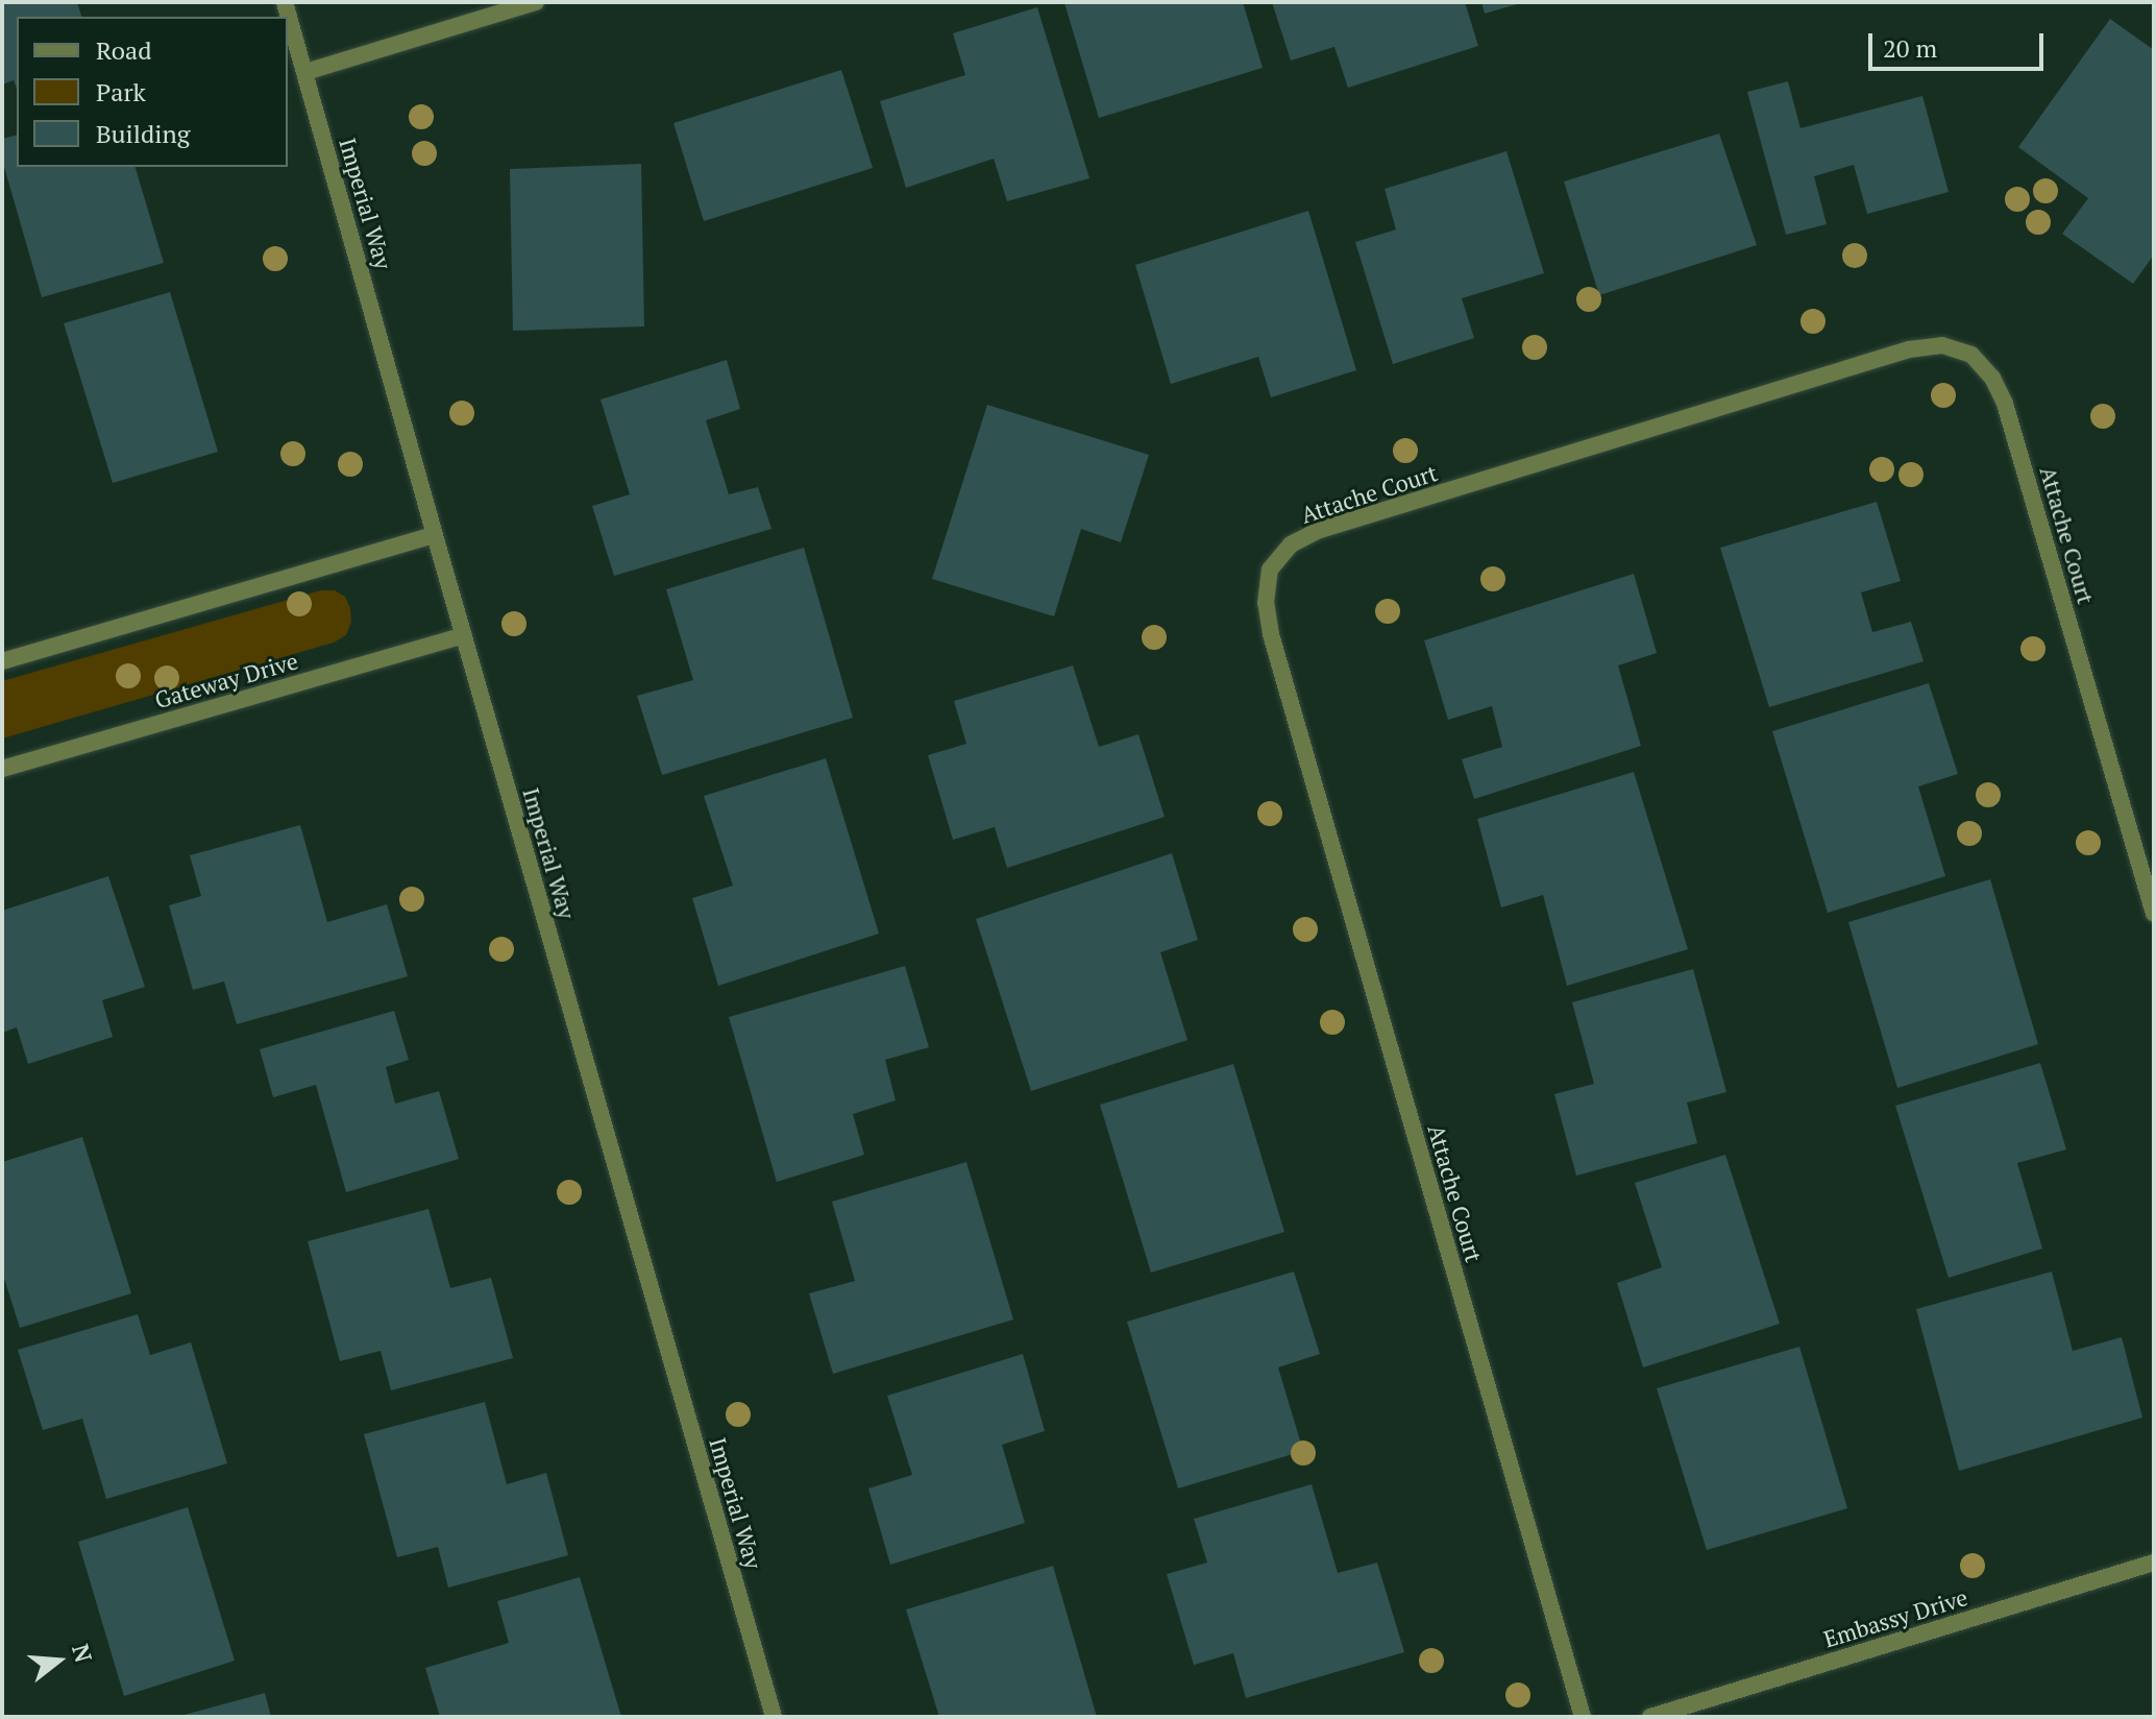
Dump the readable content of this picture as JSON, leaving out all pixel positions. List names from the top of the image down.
{
  "streets": {
    "street": [
      "Imperial Way",
      "Attache Court",
      "Gateway Drive",
      "Embassy Drive"
    ]
  },
  "crossings": [
    ["Imperial Way", "Gateway Drive"]
  ],
  "legend": ["Road", "Park", "Building"],
  "scale_bar": "20 m",
  "north": "right"
}
